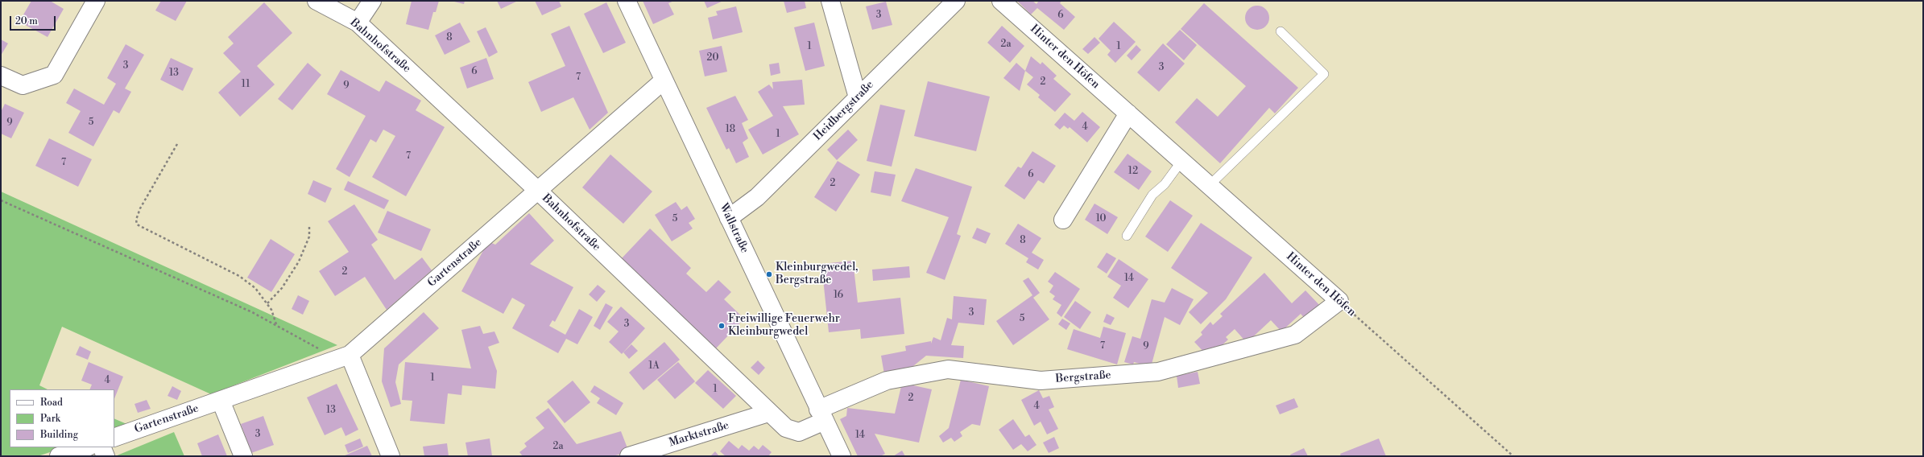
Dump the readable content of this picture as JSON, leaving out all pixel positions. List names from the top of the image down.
{
  "streets": {
    "street": [
      "Bahnhofstraße",
      "Hinter den Höfen",
      "Heidbergstraße",
      "Wallstraße",
      "Gartenstraße",
      "Bergstraße",
      "Marktstraße"
    ]
  },
  "crossings": [
    ["Bahnhofstraße", "Wallstraße"],
    ["Bahnhofstraße", "Gartenstraße"],
    ["Bahnhofstraße", "Bergstraße"],
    ["Bahnhofstraße", "Marktstraße"],
    ["Hinter den Höfen", "Bergstraße"],
    ["Heidbergstraße", "Wallstraße"],
    ["Wallstraße", "Gartenstraße"],
    ["Wallstraße", "Bergstraße"]
  ],
  "places": ["Kleinburgwedel, Bergstraße", "Freiwillige Feuerwehr Kleinburgwedel"],
  "house_numbers": [
    "3",
    "6",
    "8",
    "2a",
    "1",
    "1",
    "20",
    "3",
    "3",
    "6",
    "13",
    "7",
    "2",
    "11",
    "9",
    "5",
    "9",
    "4",
    "18",
    "1",
    "7",
    "7",
    "12",
    "6",
    "2",
    "5",
    "10",
    "8",
    "2",
    "14",
    "16",
    "3",
    "5",
    "3",
    "7",
    "9",
    "1A",
    "1",
    "4",
    "1",
    "2",
    "4",
    "13",
    "3",
    "14",
    "2a"
  ],
  "legend": ["Road", "Park", "Building"],
  "scale_bar": "20 m"
}
